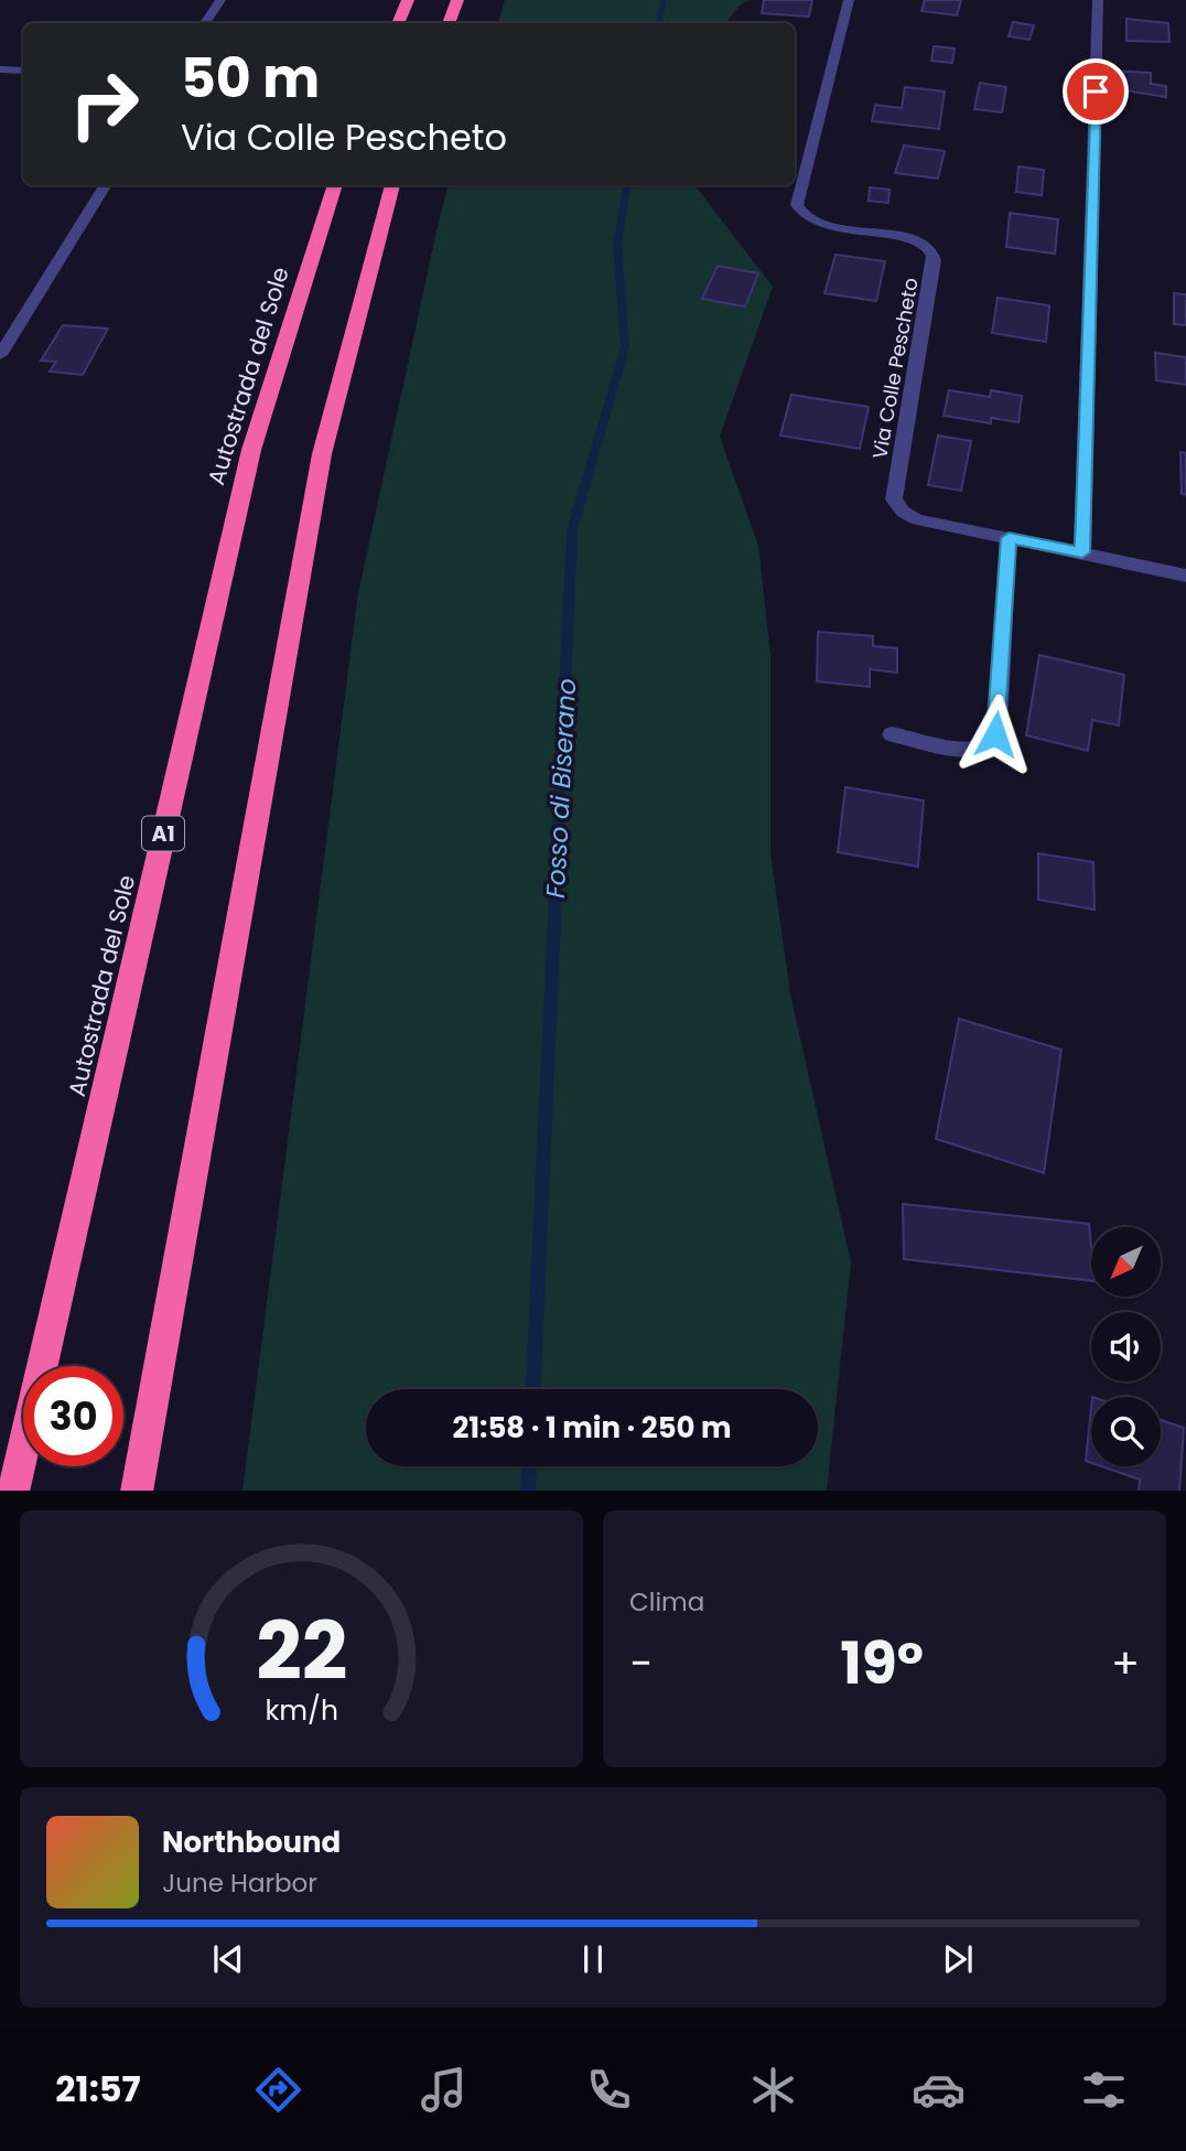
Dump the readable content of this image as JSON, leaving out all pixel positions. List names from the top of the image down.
{
  "streets": {
    "highway": ["Autostrada del Sole", "A1"],
    "street": ["Via Colle Pescheto"]
  },
  "water": ["Fosso di Biserano"],
  "north": "bottom left",
  "page": {
    "turn": ["50 m", "Via Colle Pescheto"],
    "limit": "30",
    "trip": "21:58 · 1 min · 250 m",
    "tile": "Clima",
    "heat": ["−", "19°", "+"],
    "song": ["Northbound", "June Harbor"],
    "tabs": "21:57",
    "gauge": ["22", "km/h"]
  }
}
